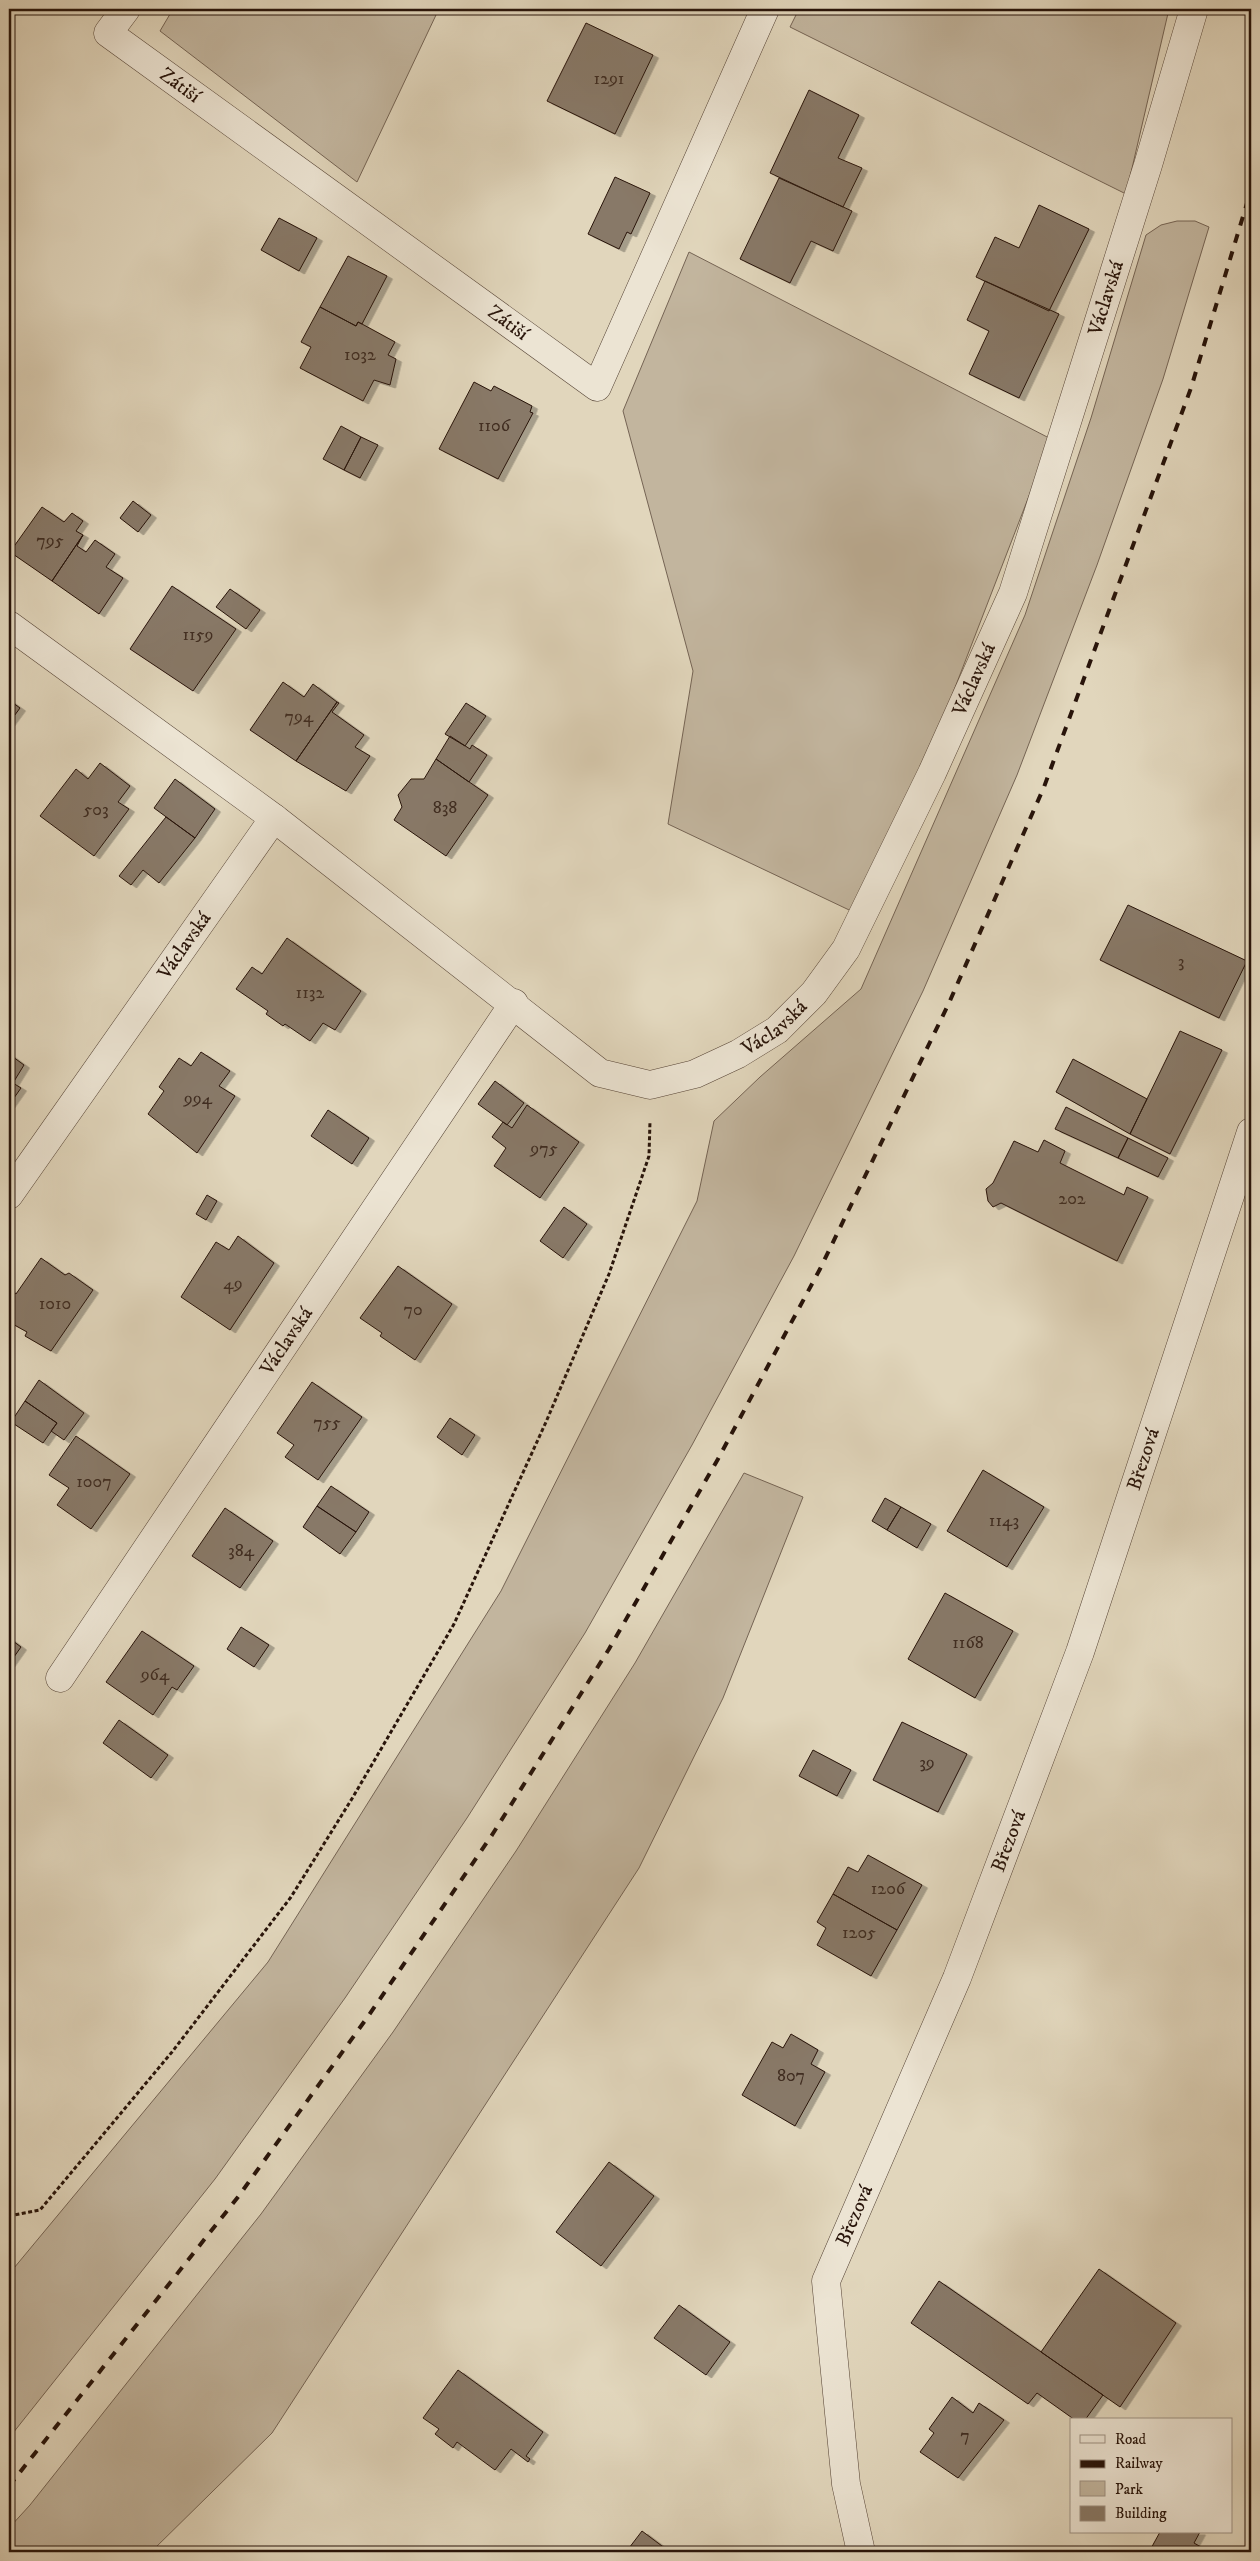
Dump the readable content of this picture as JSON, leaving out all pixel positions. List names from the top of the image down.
{
  "streets": {
    "street": ["Zátiší", "Václavská", "Březová"]
  },
  "house_numbers": [
    "1291",
    "1032",
    "1106",
    "795",
    "1159",
    "794",
    "838",
    "503",
    "3",
    "1132",
    "994",
    "975",
    "202",
    "49",
    "1010",
    "70",
    "755",
    "1007",
    "1143",
    "384",
    "1168",
    "964",
    "39",
    "1206",
    "1205",
    "807",
    "7"
  ],
  "legend": [
    "Road",
    "Railway",
    "Park",
    "Building"
  ]
}
